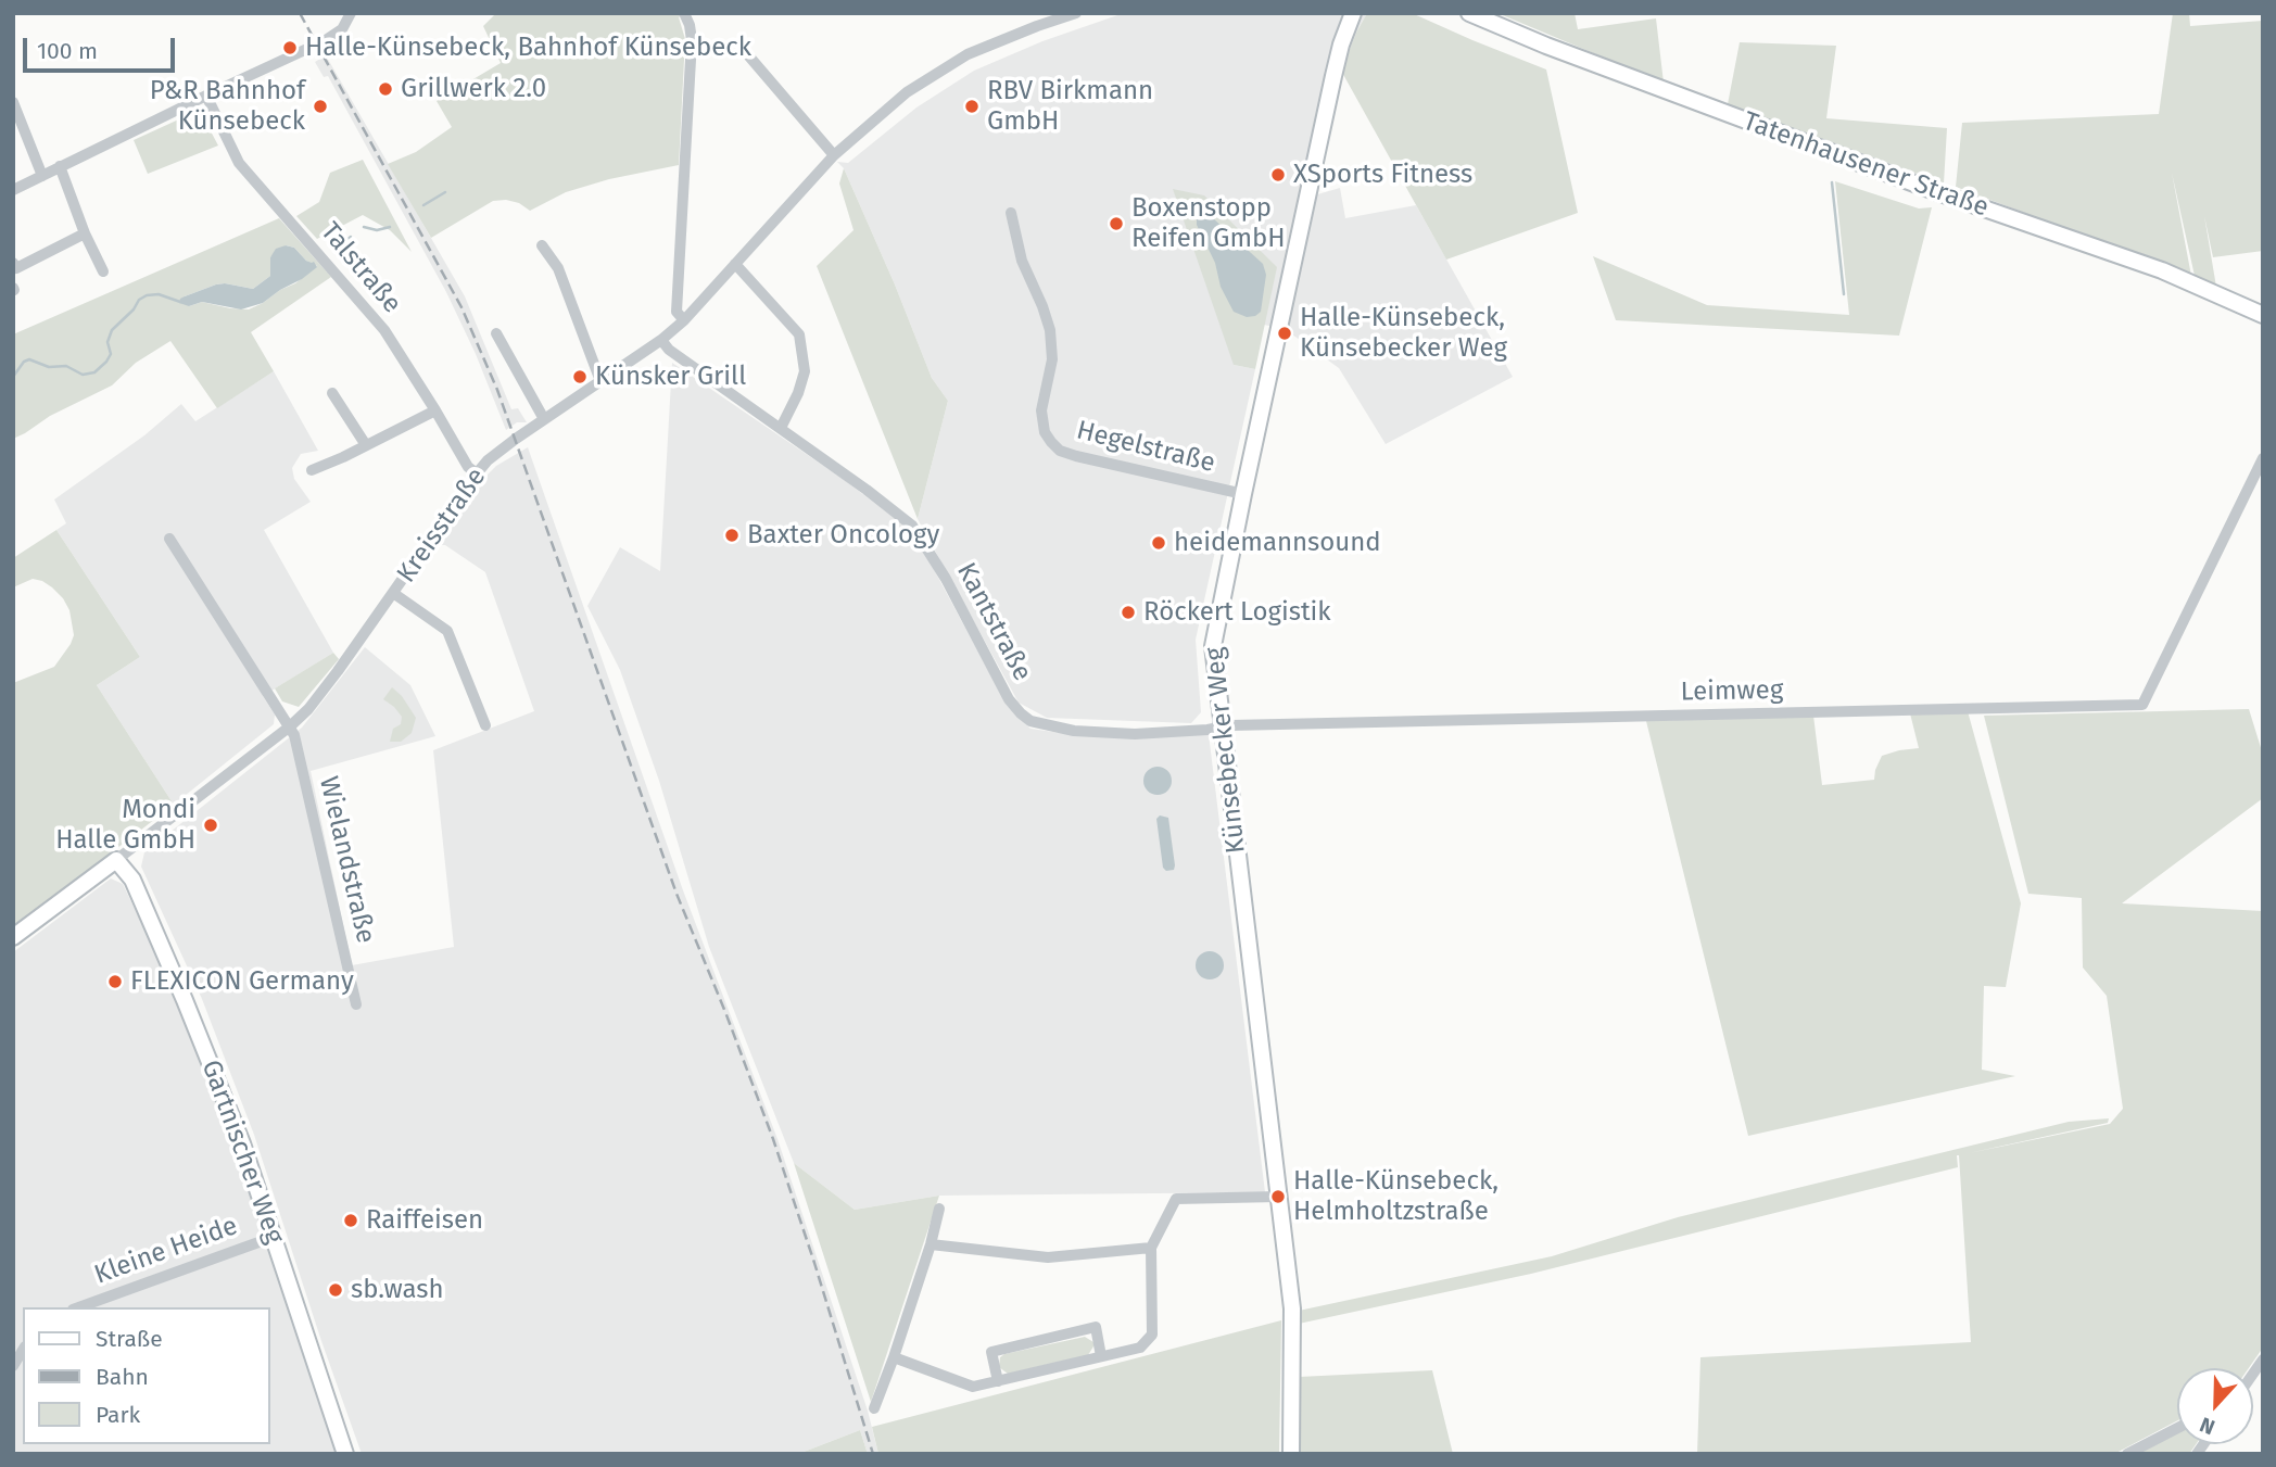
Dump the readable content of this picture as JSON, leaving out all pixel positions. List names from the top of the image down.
{
  "streets": {
    "street": [
      "Tatenhausener Straße",
      "Talstraße",
      "Hegelstraße",
      "Kreisstraße",
      "Kantstraße",
      "Leimweg",
      "Künsebecker Weg",
      "Wielandstraße",
      "Gartnischer Weg",
      "Kleine Heide"
    ]
  },
  "crossings": [
    ["Talstraße", "Kreisstraße"],
    ["Hegelstraße", "Künsebecker Weg"],
    ["Kreisstraße", "Kantstraße"],
    ["Kreisstraße", "Wielandstraße"],
    ["Kreisstraße", "Gartnischer Weg"],
    ["Kantstraße", "Leimweg"],
    ["Kantstraße", "Künsebecker Weg"],
    ["Leimweg", "Künsebecker Weg"],
    ["Gartnischer Weg", "Kleine Heide"]
  ],
  "places": [
    "Halle-Künsebeck, Bahnhof Künsebeck",
    "Grillwerk 2.0",
    "P&R Bahnhof Künsebeck",
    "RBV Birkmann GmbH",
    "XSports Fitness",
    "Boxenstopp Reifen GmbH",
    "Halle-Künsebeck, Künsebecker Weg",
    "Künsker Grill",
    "Baxter Oncology",
    "heidemannsound",
    "Röckert Logistik",
    "Mondi Halle GmbH",
    "FLEXICON Germany",
    "Halle-Künsebeck, Helmholtzstraße",
    "Raiffeisen",
    "sb.wash"
  ],
  "legend": ["Straße", "Bahn", "Park"],
  "scale_bar": "100 m",
  "north": "bottom"
}
